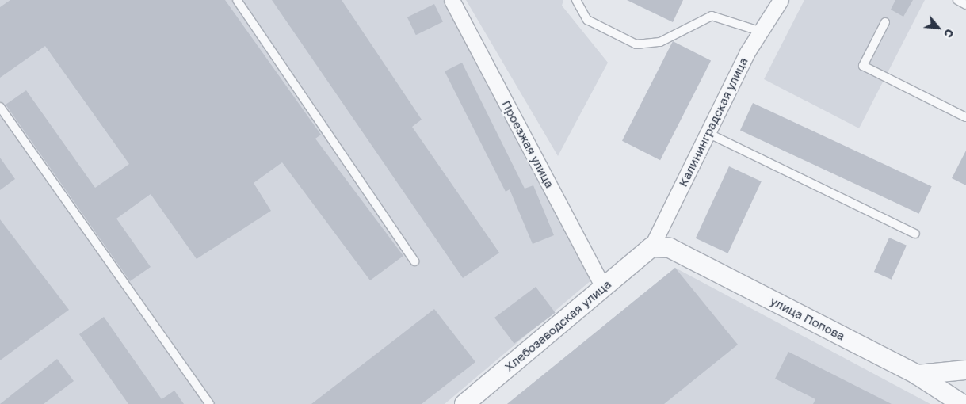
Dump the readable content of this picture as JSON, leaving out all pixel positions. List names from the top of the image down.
{
  "streets": {
    "street": [
      "Калининградская улица",
      "Проезжая улица",
      "улица Попова",
      "Хлебозаводская улица"
    ]
  },
  "crossings": [
    ["Калининградская улица", "улица Попова"],
    ["Калининградская улица", "Хлебозаводская улица"],
    ["Проезжая улица", "Хлебозаводская улица"],
    ["улица Попова", "Хлебозаводская улица"]
  ],
  "north": "bottom right"
}
